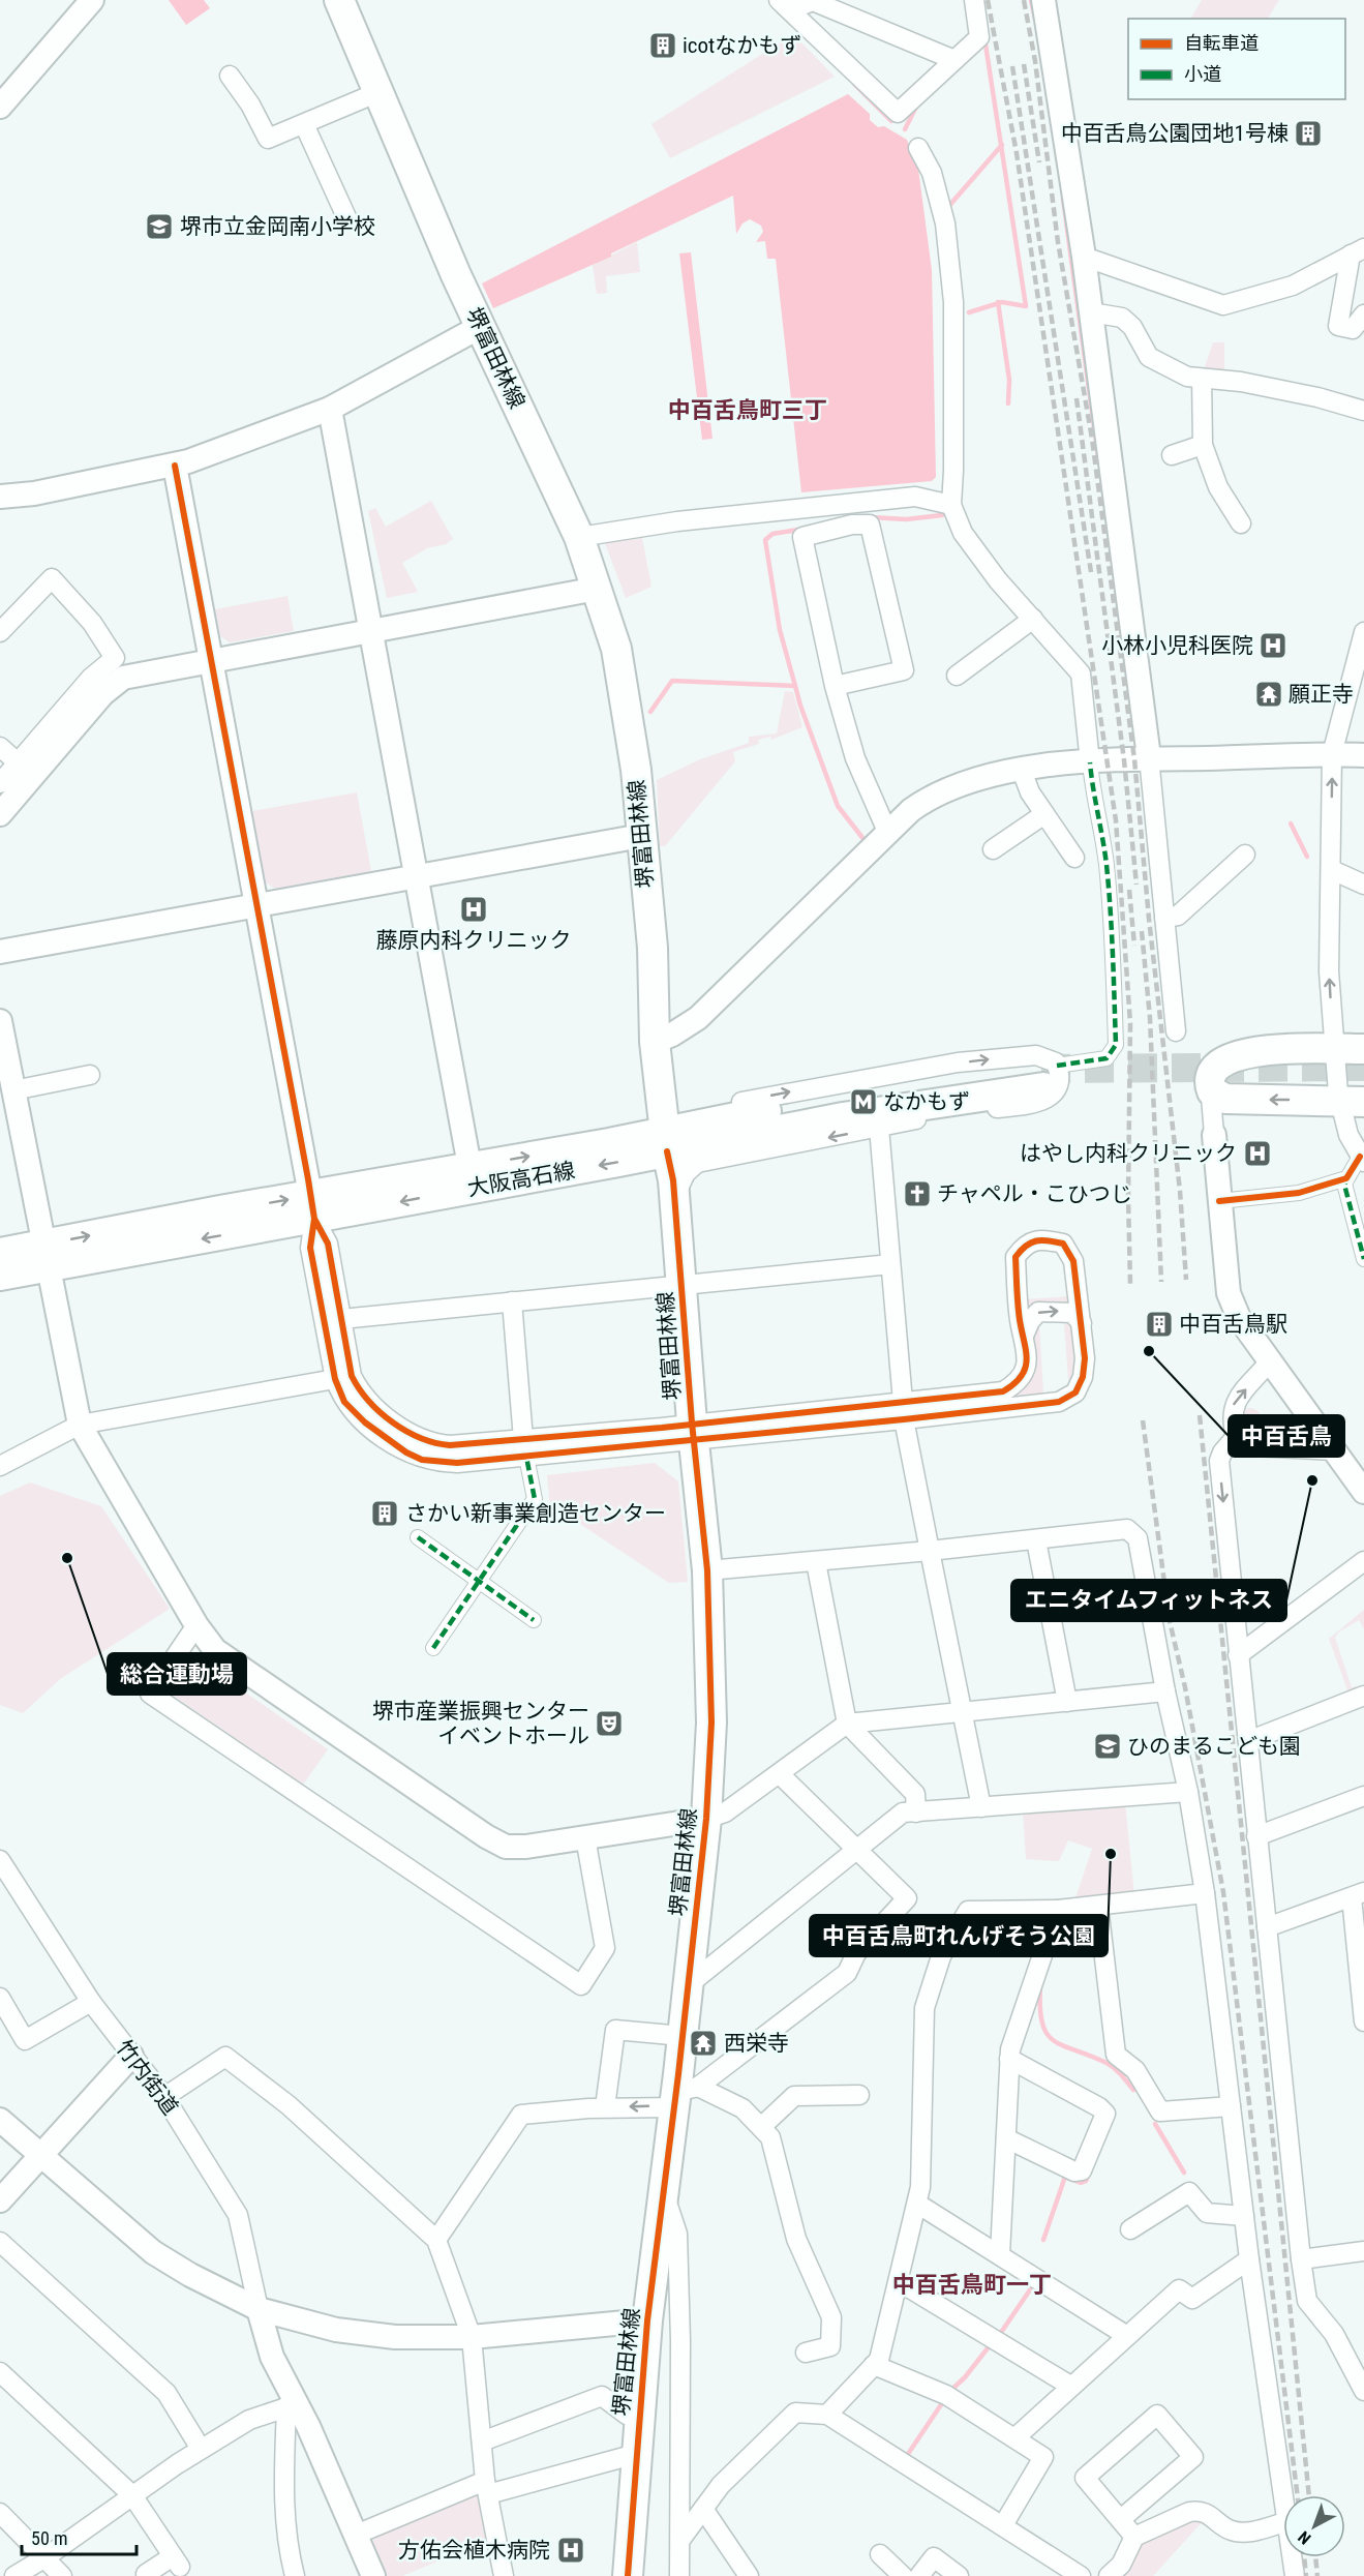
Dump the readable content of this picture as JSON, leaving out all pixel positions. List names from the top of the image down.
{
  "streets": {
    "main road": ["堺富田林線", "大阪高石線"],
    "street": ["竹内街道"]
  },
  "crossings": [
    ["堺富田林線", "大阪高石線"]
  ],
  "districts": ["中百舌鳥町三丁", "中百舌鳥町一丁"],
  "places": {
    "building": [
      "icotなかもず",
      "中百舌鳥公園団地1号棟",
      "中百舌鳥駅",
      "さかい新事業創造センター"
    ],
    "school or university": ["堺市立金岡南小学校", "ひのまるこども園"],
    "hospital": [
      "小林小児科医院",
      "藤原内科クリニック",
      "はやし内科クリニック",
      "方佑会植木病院"
    ],
    "temple": ["願正寺", "西栄寺"],
    "metro station": ["なかもず"],
    "church": ["チャペル・こひつじ"],
    "other": [
      "中百舌鳥",
      "エニタイムフィットネス",
      "総合運動場",
      "中百舌鳥町れんげそう公園"
    ],
    "theatre": ["堺市産業振興センター イベントホール"]
  },
  "legend": ["自転車道", "小道"],
  "scale_bar": "50 m",
  "north": "bottom left"
}
